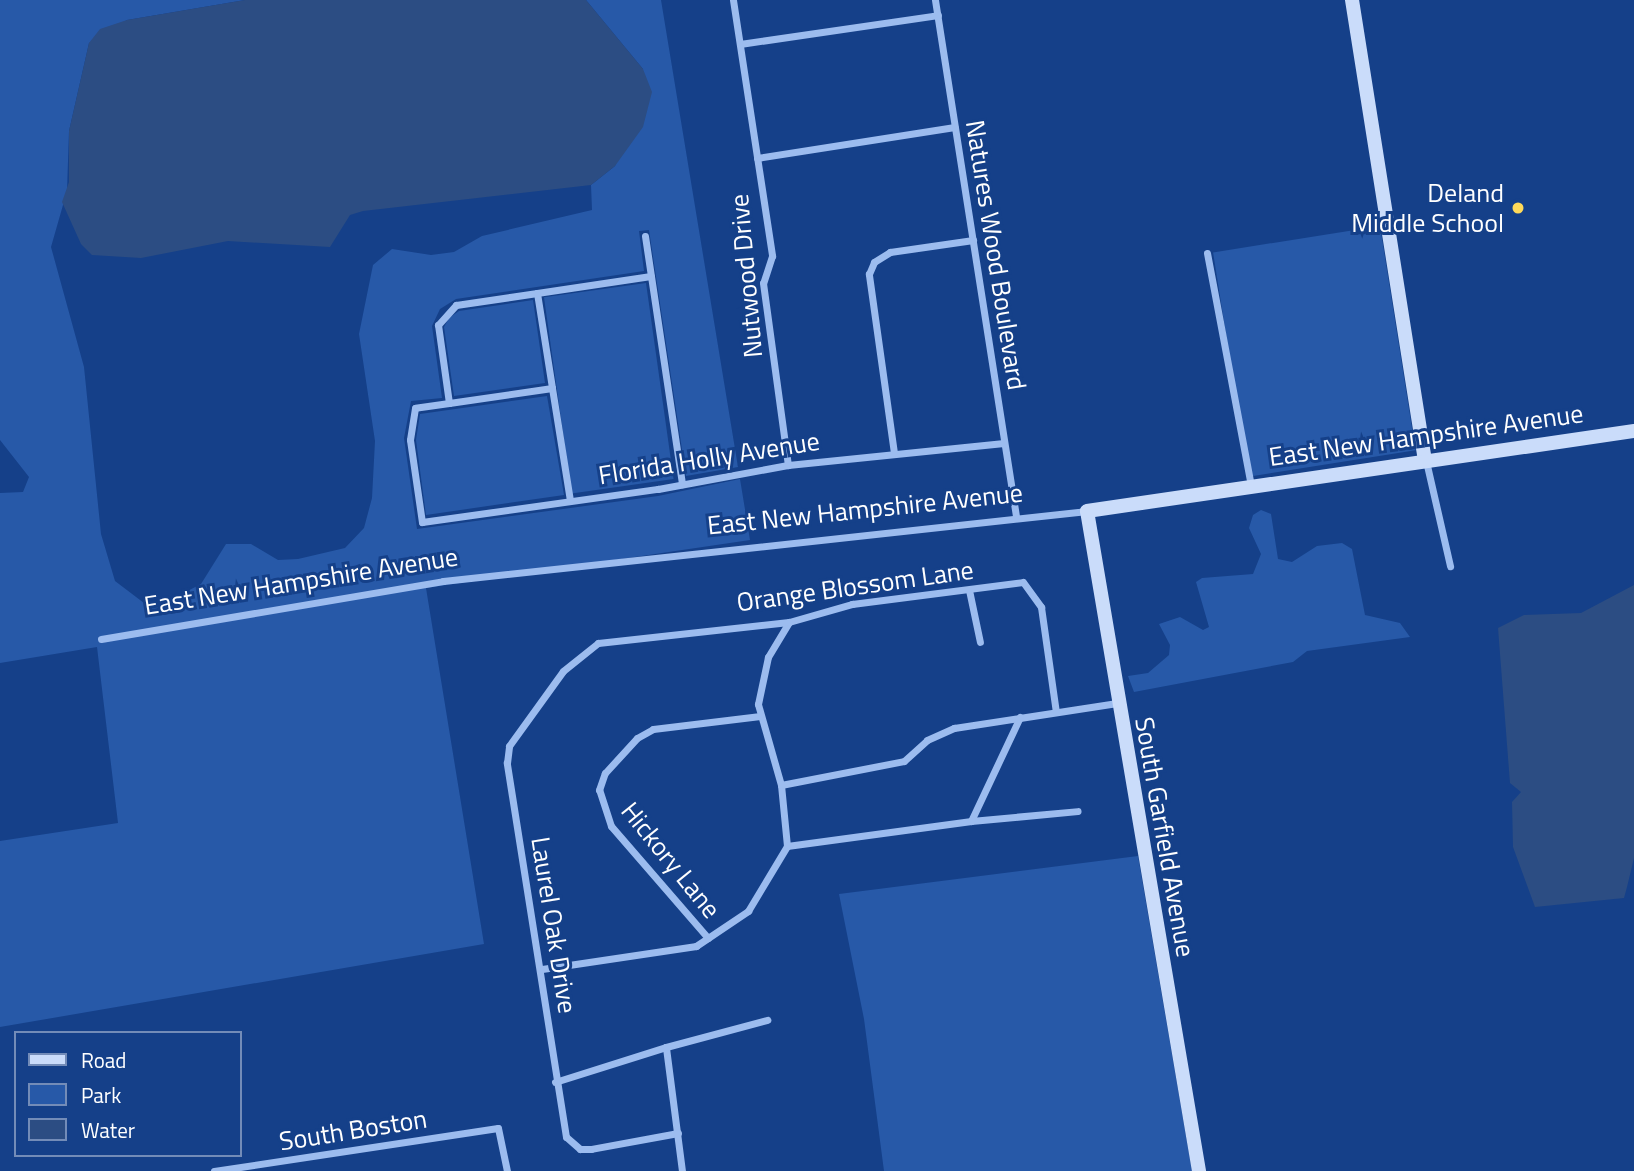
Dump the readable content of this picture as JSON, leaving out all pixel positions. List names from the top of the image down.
{
  "streets": {
    "street": [
      "Natures Wood Boulevard",
      "Nutwood Drive",
      "East New Hampshire Avenue",
      "Florida Holly Avenue",
      "Orange Blossom Lane",
      "South Garfield Avenue",
      "Hickory Lane",
      "Laurel Oak Drive",
      "South Boston"
    ]
  },
  "crossings": [
    ["Natures Wood Boulevard", "East New Hampshire Avenue"],
    ["Natures Wood Boulevard", "Florida Holly Avenue"],
    ["Nutwood Drive", "Florida Holly Avenue"],
    ["East New Hampshire Avenue", "South Garfield Avenue"],
    ["Orange Blossom Lane", "Laurel Oak Drive"]
  ],
  "places": ["Deland Middle School"],
  "legend": ["Road", "Park", "Water"]
}
